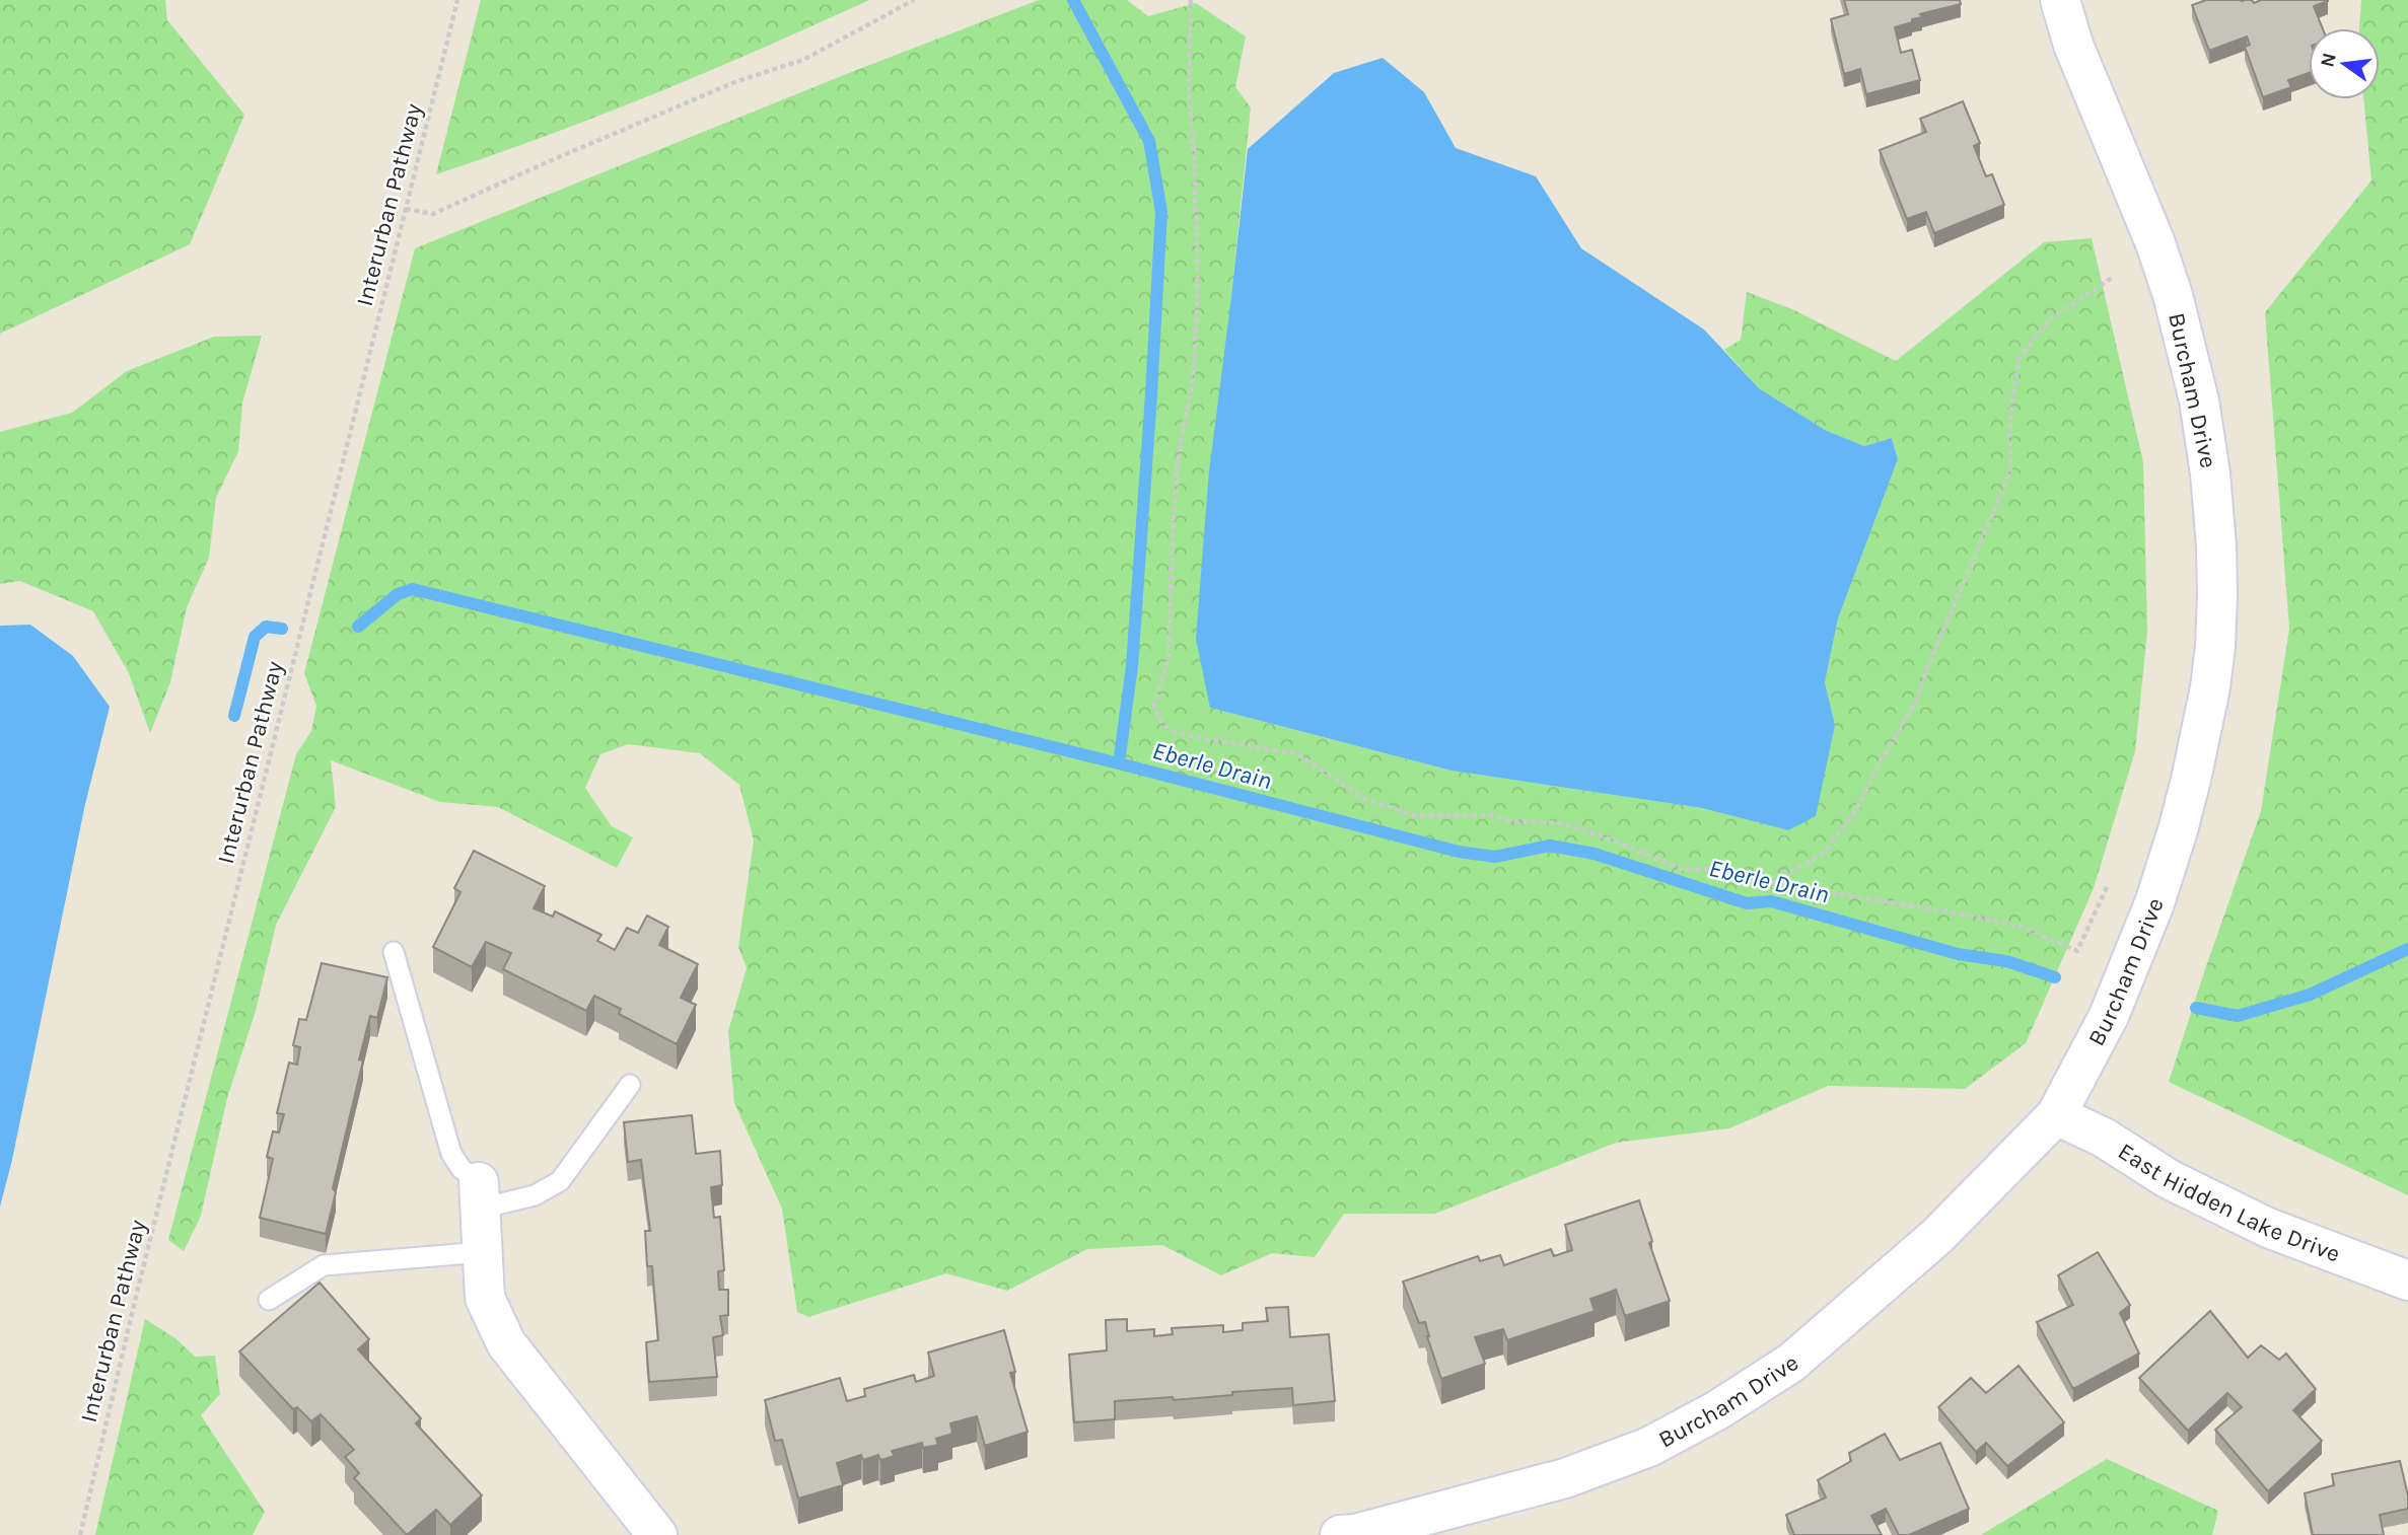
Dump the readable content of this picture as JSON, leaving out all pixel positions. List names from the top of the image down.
{
  "streets": {
    "street": ["Burcham Drive", "East Hidden Lake Drive"],
    "path": ["Interurban Pathway"]
  },
  "crossings": [
    ["Burcham Drive", "East Hidden Lake Drive"]
  ],
  "water": ["Eberle Drain"],
  "north": "left"
}
